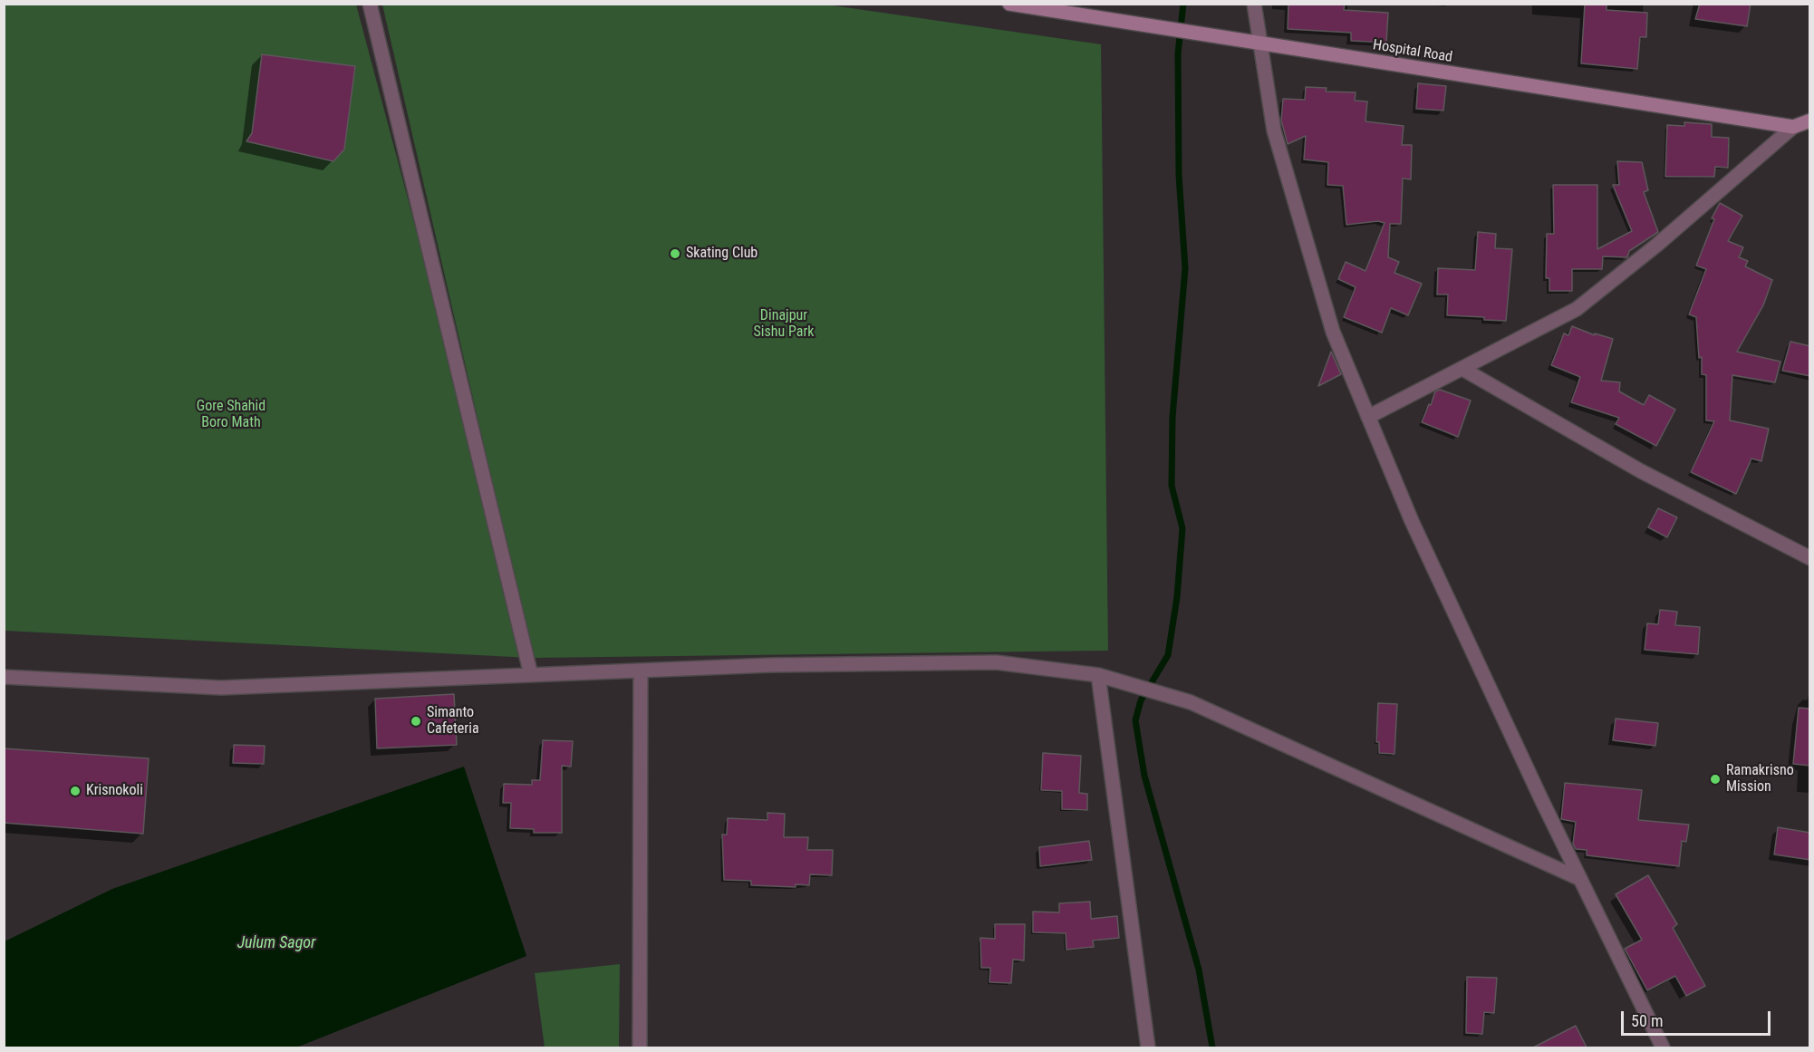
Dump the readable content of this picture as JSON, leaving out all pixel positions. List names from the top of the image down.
{
  "streets": {
    "main road": ["Hospital Road"]
  },
  "water": ["Julum Sagor"],
  "parks": ["Dinajpur Sishu Park", "Gore Shahid Boro Math"],
  "places": [
    "Skating Club",
    "Simanto Cafeteria",
    "Ramakrisno Mission",
    "Krisnokoli"
  ],
  "scale_bar": "50 m"
}
